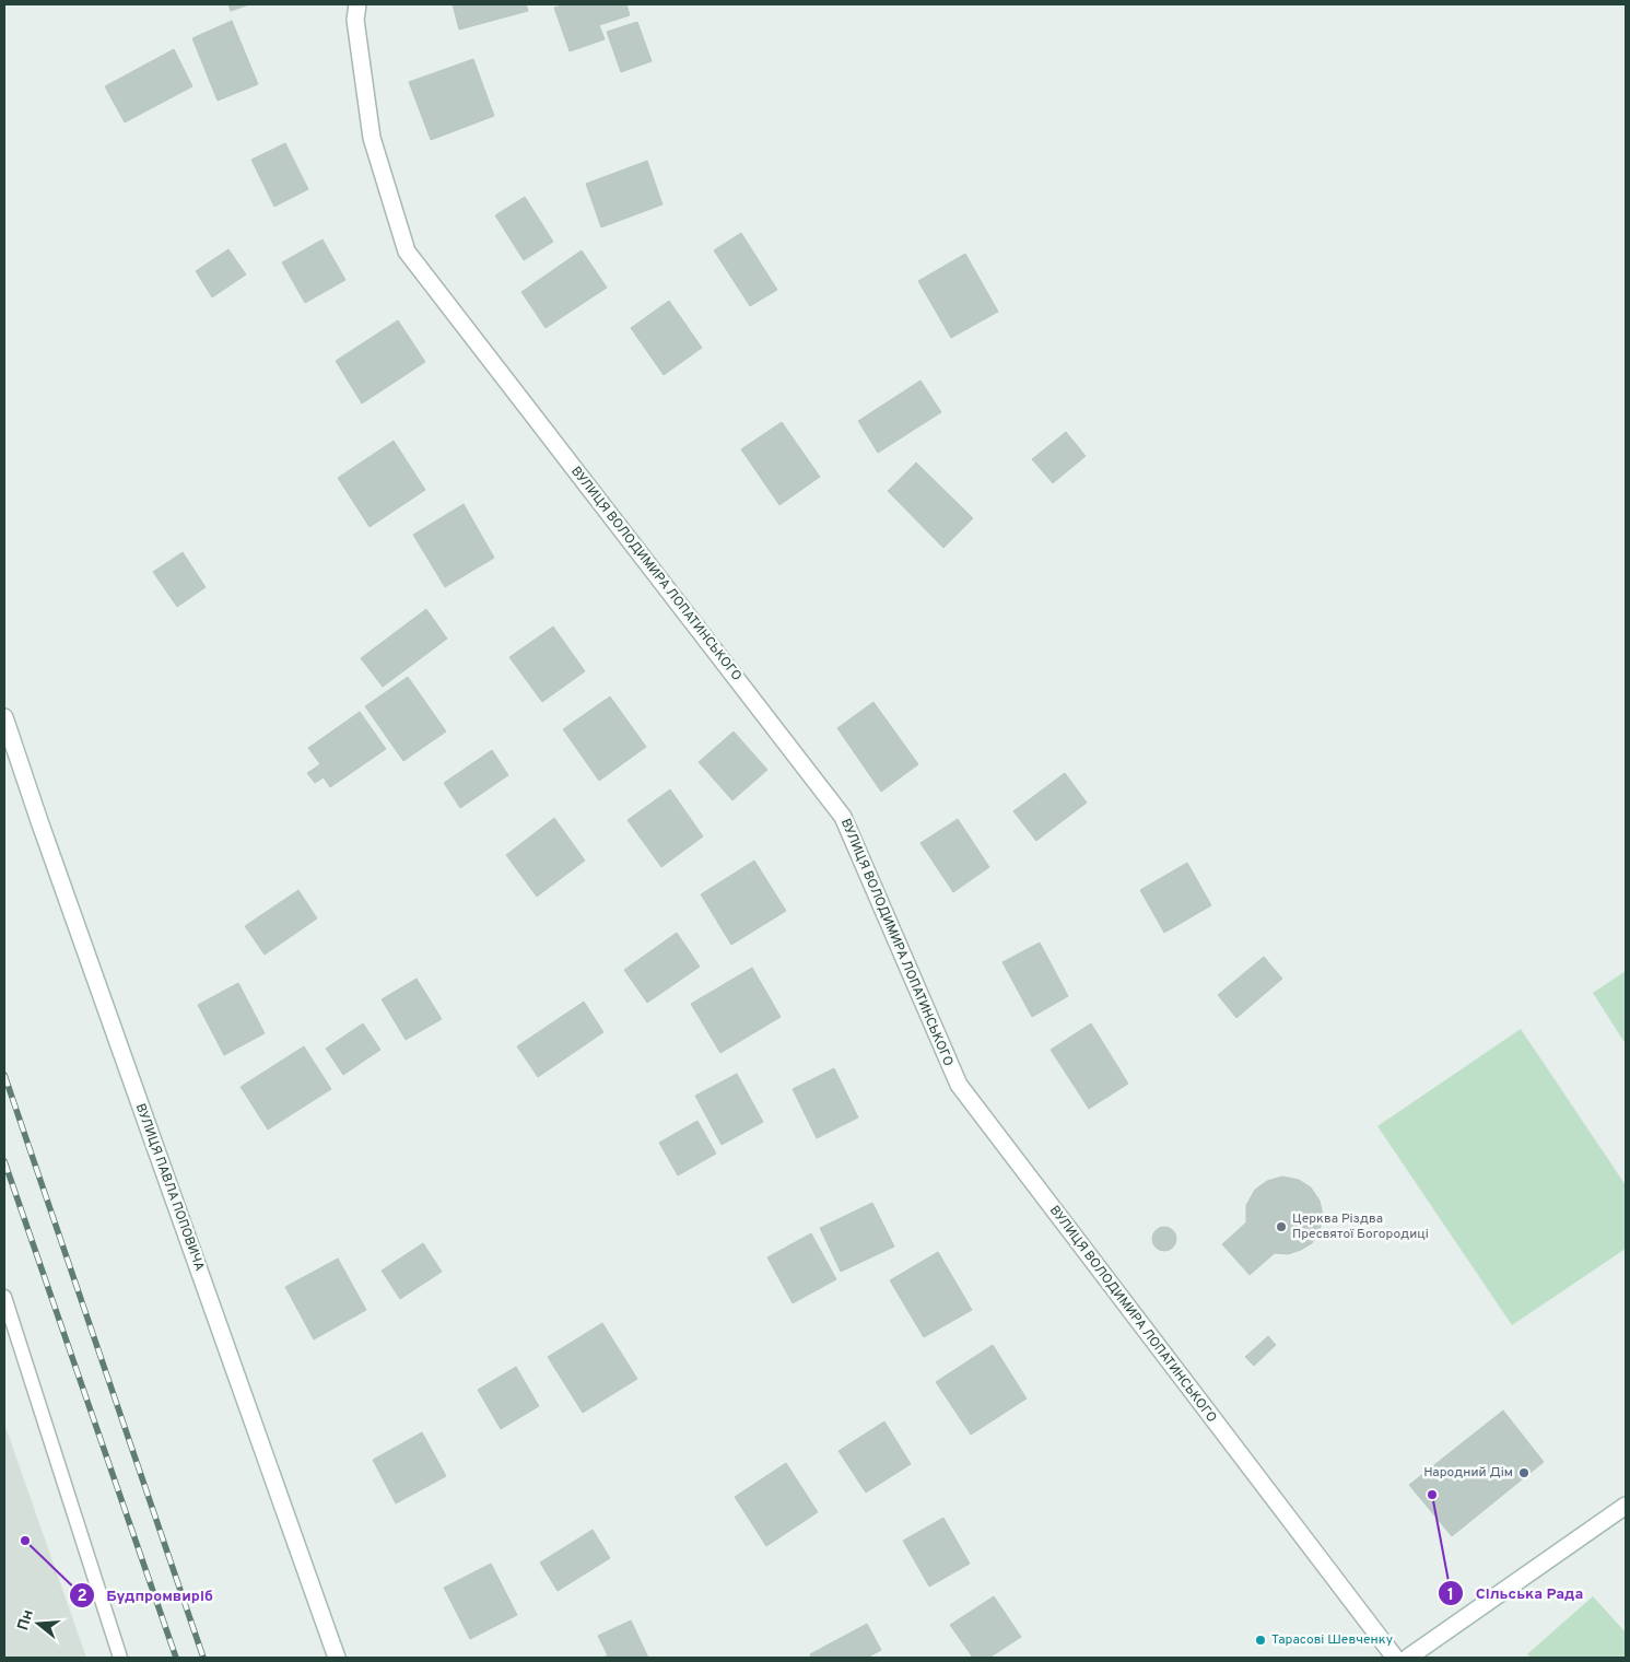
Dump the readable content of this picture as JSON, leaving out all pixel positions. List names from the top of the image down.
{
  "streets": {
    "street": ["ВУЛИЦЯ ВОЛОДИМИРА ЛОПАТИНСЬКОГО", "ВУЛИЦЯ ПАВЛА ПОПОВИЧА"]
  },
  "places": [
    "Церква Різдва Пресвятої Богородиці",
    "Народний Дім",
    "Сільська Рада",
    "Будпромвиріб",
    "Тарасові Шевченку"
  ],
  "north": "left"
}
